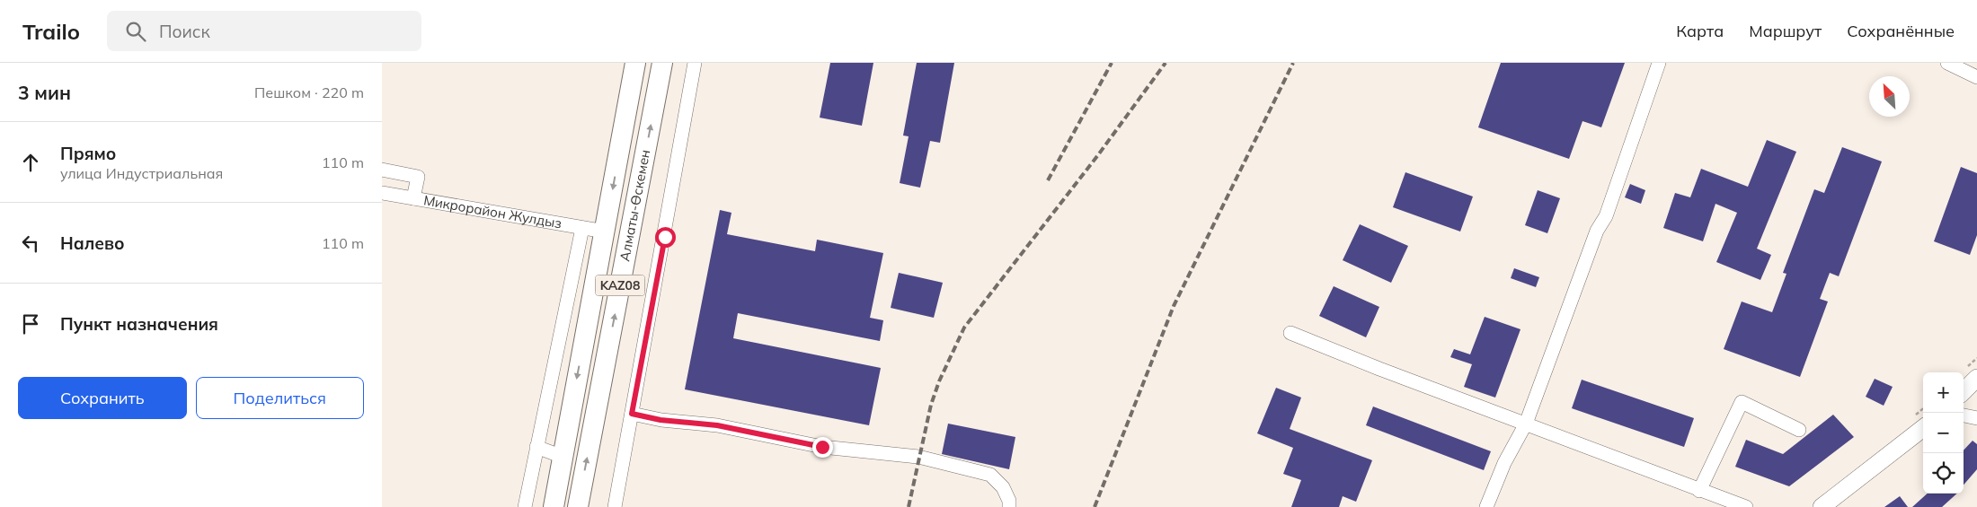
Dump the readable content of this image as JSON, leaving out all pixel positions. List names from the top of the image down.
{
  "streets": {
    "highway": ["Алматы-Өскемен", "KAZ08"],
    "street": ["Микрорайон Жулдыз"]
  },
  "crossings": [
    ["Алматы-Өскемен", "Микрорайон Жулдыз"]
  ],
  "north": "top left",
  "page": {
    "header": "Trailo",
    "search": "Поиск",
    "nav": ["Карта", "Маршрут", "Сохранённые"],
    "heading": ["3 мин", "Пешком · 220 m"],
    "list": [
      ["Прямо", "улица Индустриальная", "110 m"],
      ["Налево", "110 m"],
      "Пункт назначения"
    ],
    "buttons": ["Сохранить", "Поделиться"],
    "map_buttons": ["+", "−"]
  }
}
